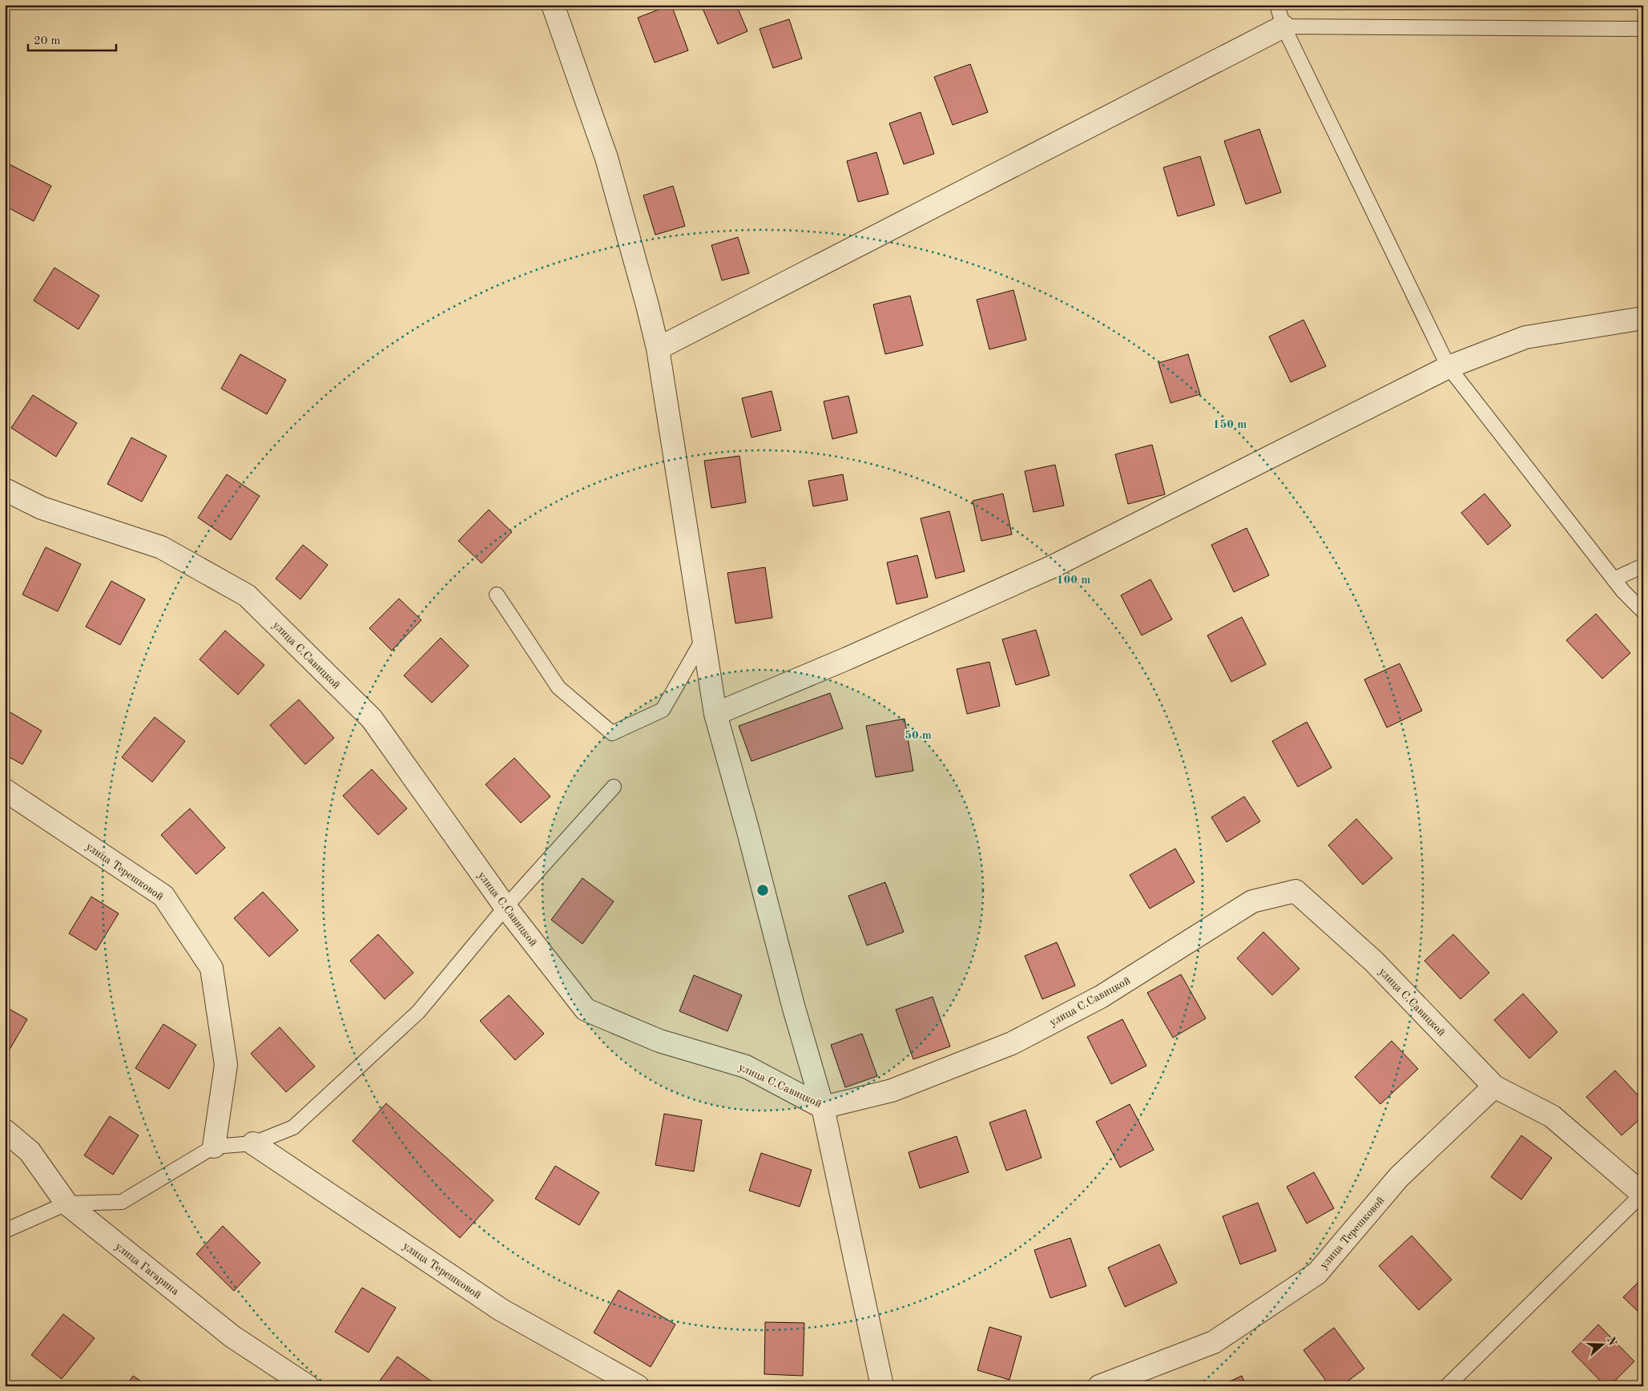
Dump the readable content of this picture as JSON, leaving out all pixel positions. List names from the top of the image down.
{
  "streets": {
    "street": ["улица С.Савицкой", "улица Терешковой", "улица Гагарина"]
  },
  "crossings": [
    ["улица С.Савицкой", "улица Терешковой"]
  ],
  "scale_bar": "20 m",
  "north": "right",
  "rings": ["150 m", "100 m", "50 m"]
}
